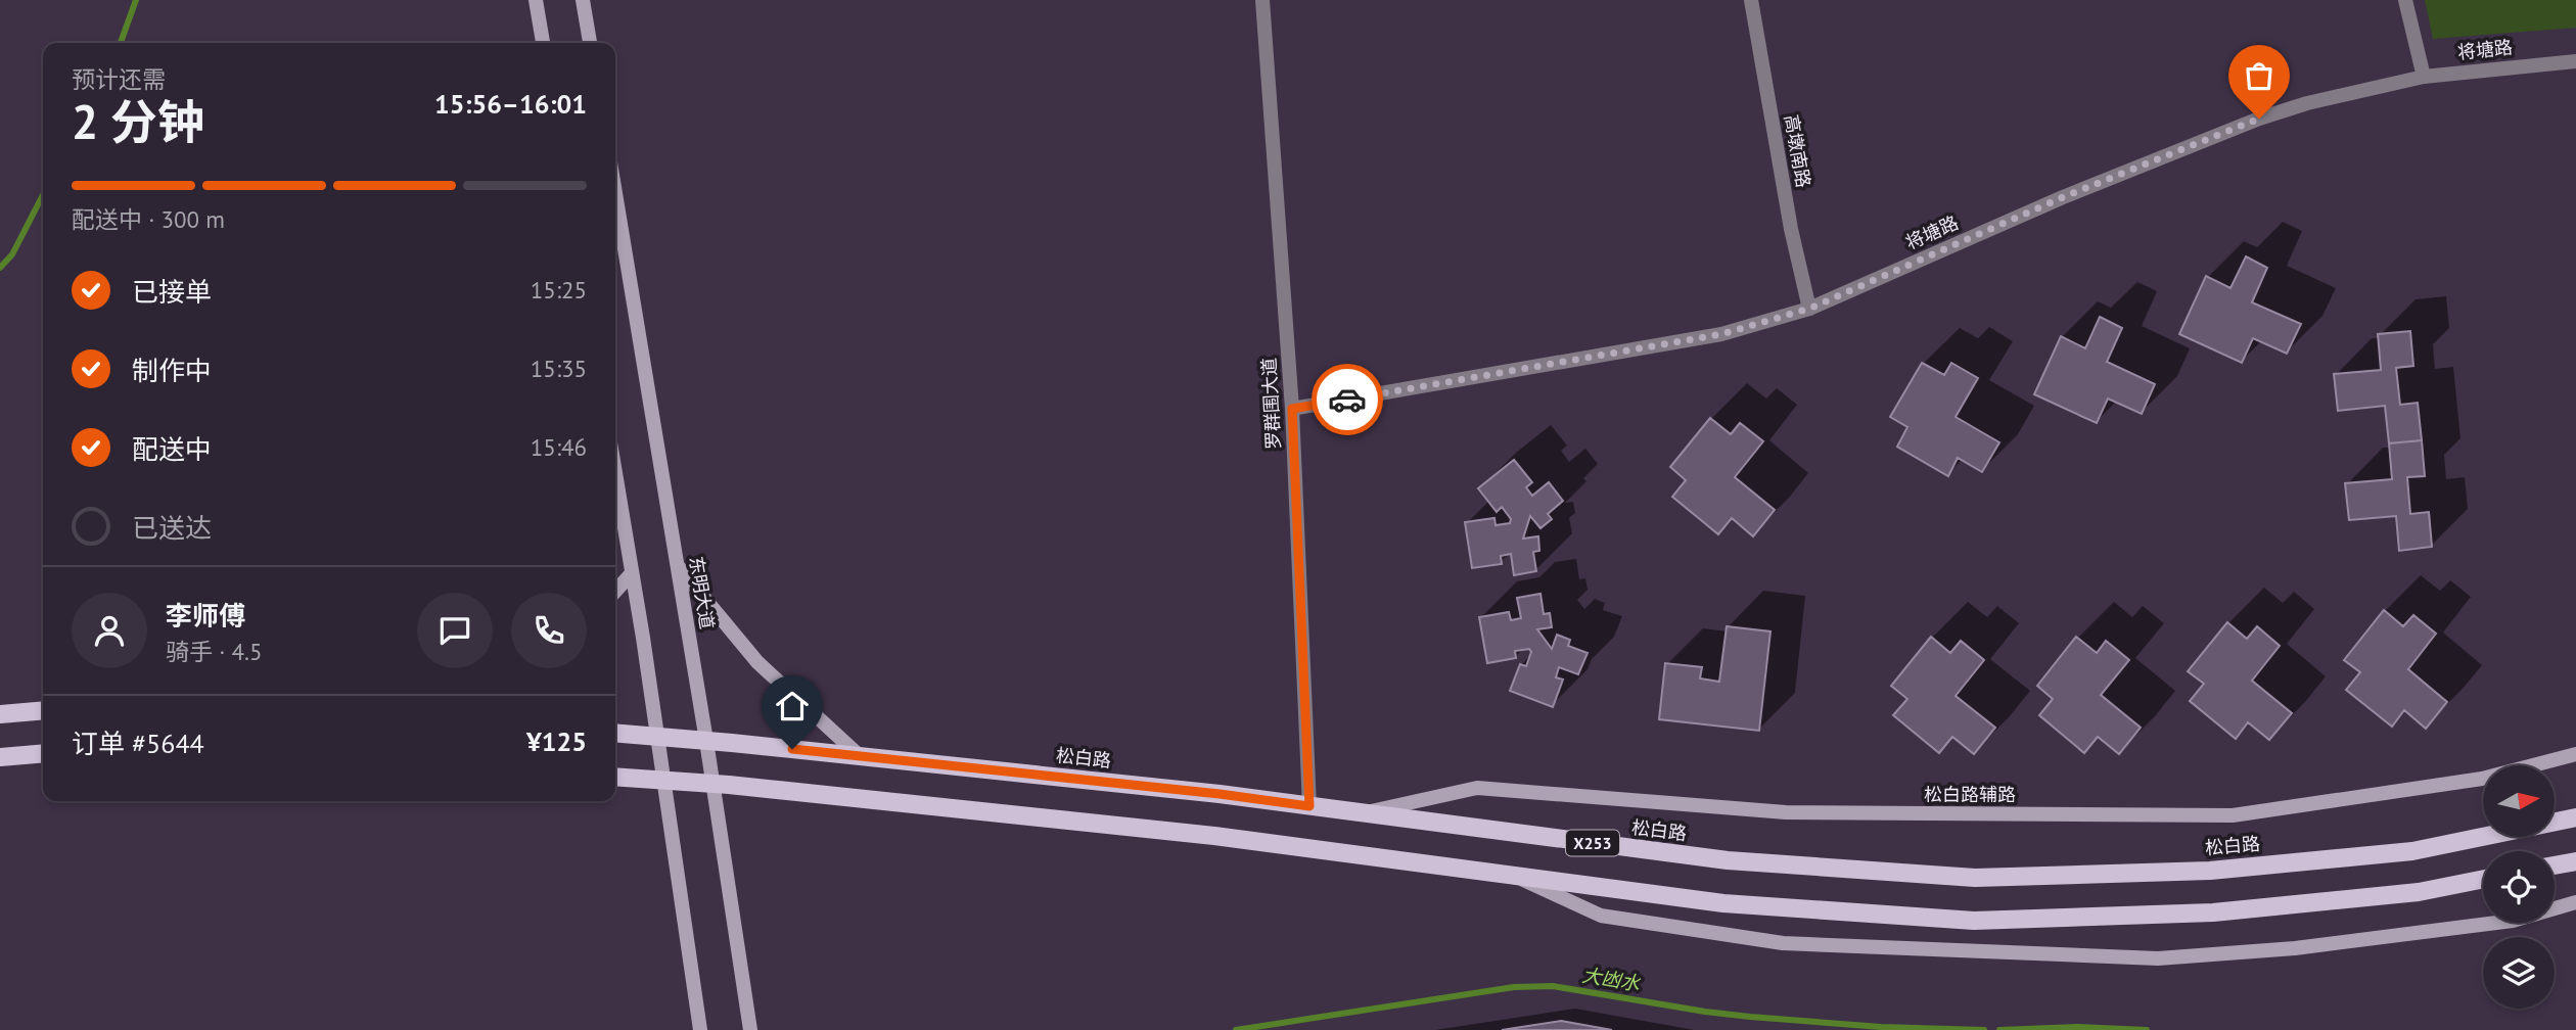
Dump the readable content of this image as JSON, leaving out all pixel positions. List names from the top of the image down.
{
  "streets": {
    "main road": [
      "东明大道",
      "松白路",
      "松白路辅路",
      "X253"
    ],
    "street": ["将塘路", "高墩南路", "罗群围大道"]
  },
  "crossings": [
    ["将塘路", "高墩南路"],
    ["将塘路", "罗群围大道"],
    ["罗群围大道", "松白路"],
    ["东明大道", "松白路"],
    ["东明大道", "X253"],
    ["松白路", "松白路辅路"]
  ],
  "water": ["大凼水"],
  "north": "right",
  "page": {
    "heading": ["2 分钟", "预计还需", "15:56–16:01"],
    "panel": [
      "李师傅",
      "骑手 · 4.5",
      "订单 #5644",
      "¥125"
    ],
    "bar": "配送中 · 300 m",
    "list": [
      ["已接单", "15:25"],
      ["制作中", "15:35"],
      ["配送中", "15:46"],
      "已送达"
    ]
  }
}
